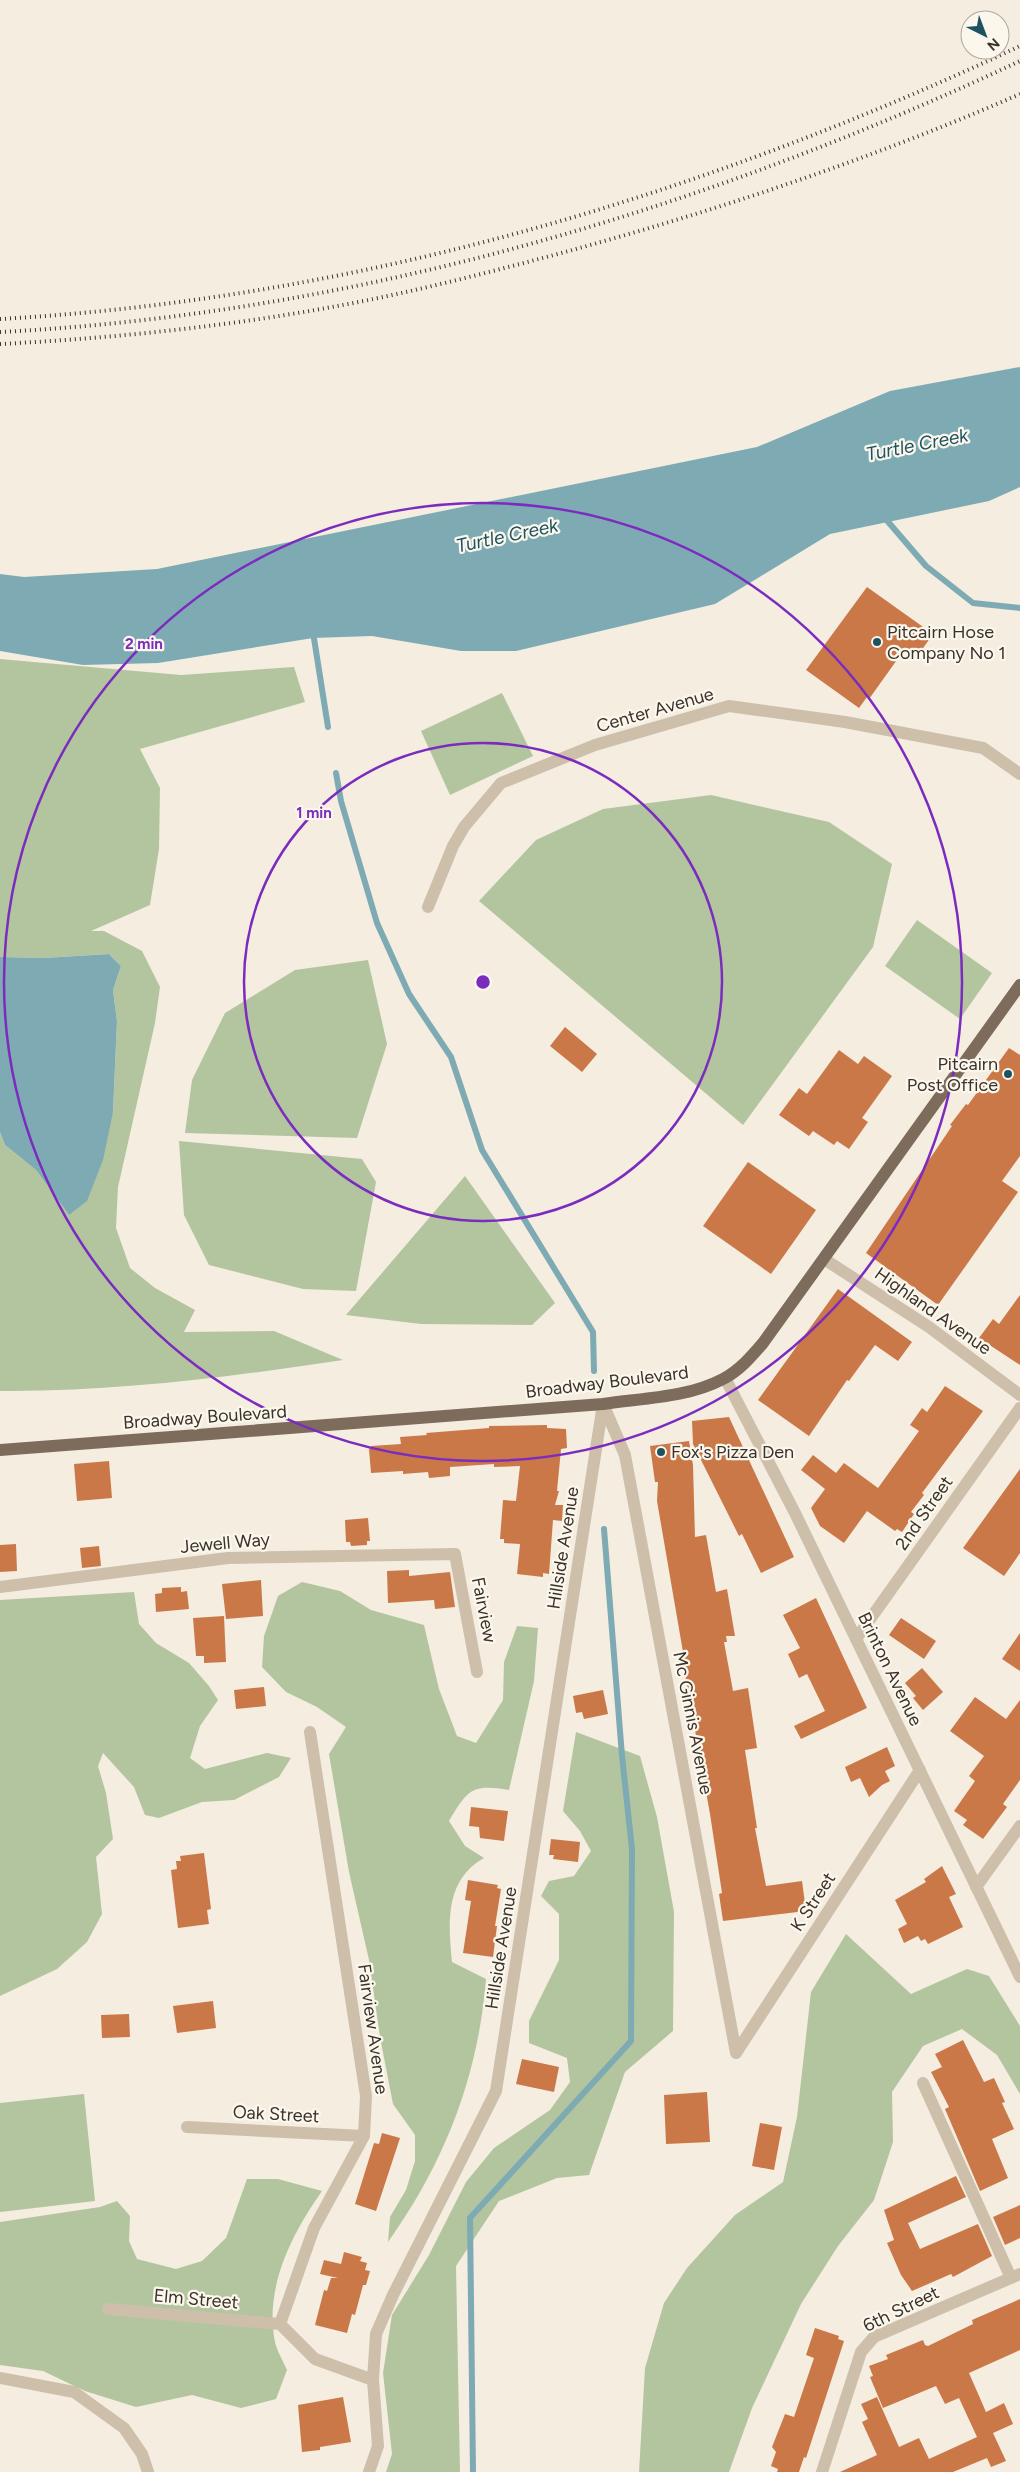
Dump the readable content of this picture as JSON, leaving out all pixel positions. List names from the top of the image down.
{
  "streets": {
    "main road": ["Broadway Boulevard"],
    "street": [
      "Center Avenue",
      "Highland Avenue",
      "2nd Street",
      "Jewell Way",
      "Hillside Avenue",
      "Fairview",
      "Brinton Avenue",
      "Mc Ginnis Avenue",
      "K Street",
      "Fairview Avenue",
      "Oak Street",
      "Elm Street",
      "6th Street"
    ]
  },
  "crossings": [
    ["Highland Avenue", "Broadway Boulevard"],
    ["Broadway Boulevard", "Hillside Avenue"],
    ["Broadway Boulevard", "Brinton Avenue"],
    ["Broadway Boulevard", "Mc Ginnis Avenue"],
    ["2nd Street", "Brinton Avenue"],
    ["Jewell Way", "Fairview"],
    ["Hillside Avenue", "Mc Ginnis Avenue"],
    ["Brinton Avenue", "K Street"],
    ["Mc Ginnis Avenue", "K Street"],
    ["Fairview Avenue", "Oak Street"],
    ["Fairview Avenue", "Elm Street"]
  ],
  "water": ["Turtle Creek"],
  "places": ["Pitcairn Hose Company No 1", "Pitcairn Post Office", "Fox's Pizza Den"],
  "north": "bottom right",
  "rings": ["2 min", "1 min"]
}
